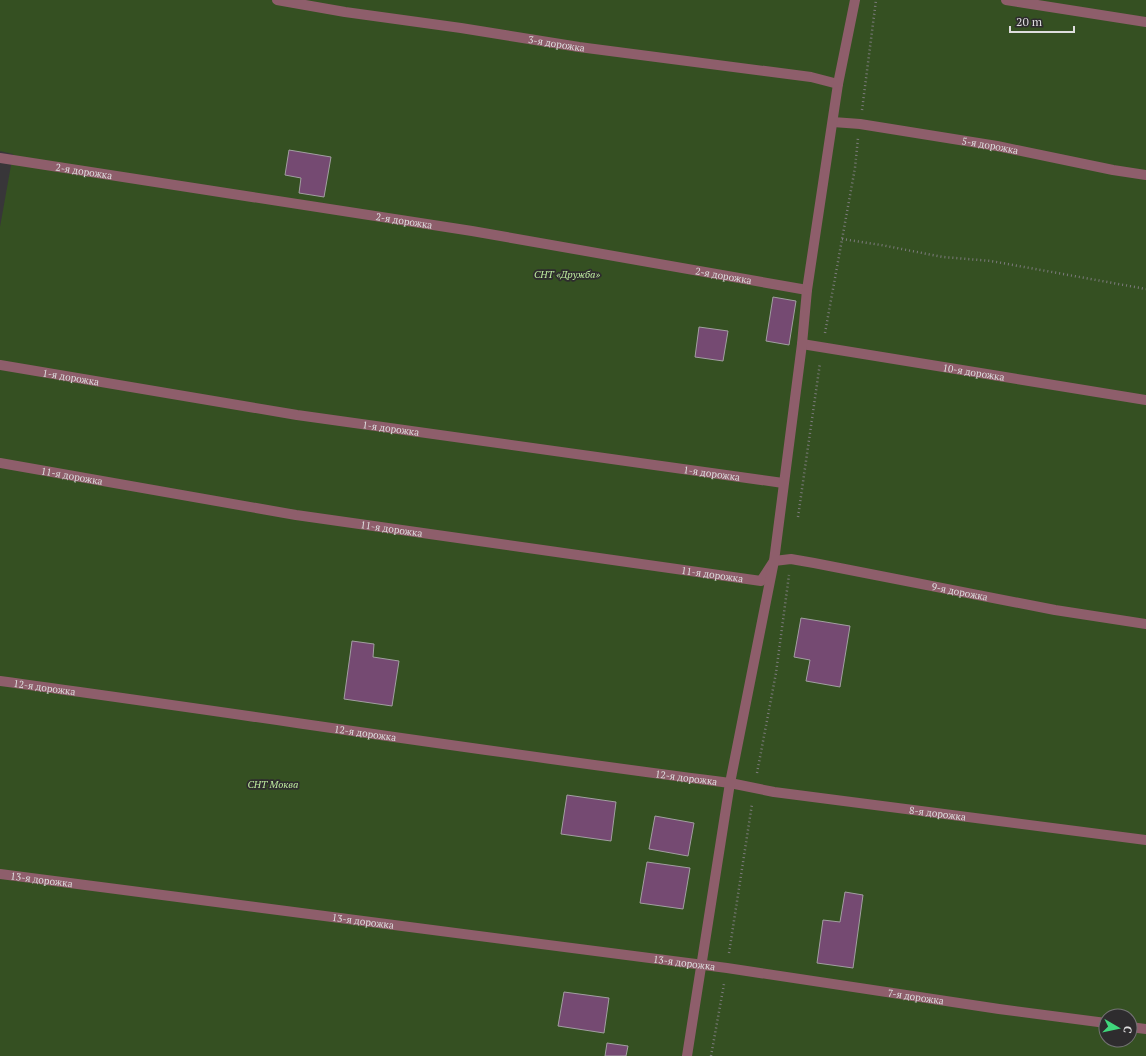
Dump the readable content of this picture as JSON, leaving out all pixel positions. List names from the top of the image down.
{
  "streets": {
    "street": [
      "3-я дорожка",
      "5-я дорожка",
      "2-я дорожка",
      "10-я дорожка",
      "1-я дорожка",
      "11-я дорожка",
      "9-я дорожка",
      "12-я дорожка",
      "8-я дорожка",
      "13-я дорожка",
      "7-я дорожка"
    ]
  },
  "crossings": [
    ["11-я дорожка", "9-я дорожка"],
    ["12-я дорожка", "8-я дорожка"],
    ["13-я дорожка", "7-я дорожка"]
  ],
  "parks": ["СНТ «Дружба»", "СНТ Моква"],
  "scale_bar": "20 m",
  "north": "right"
}
